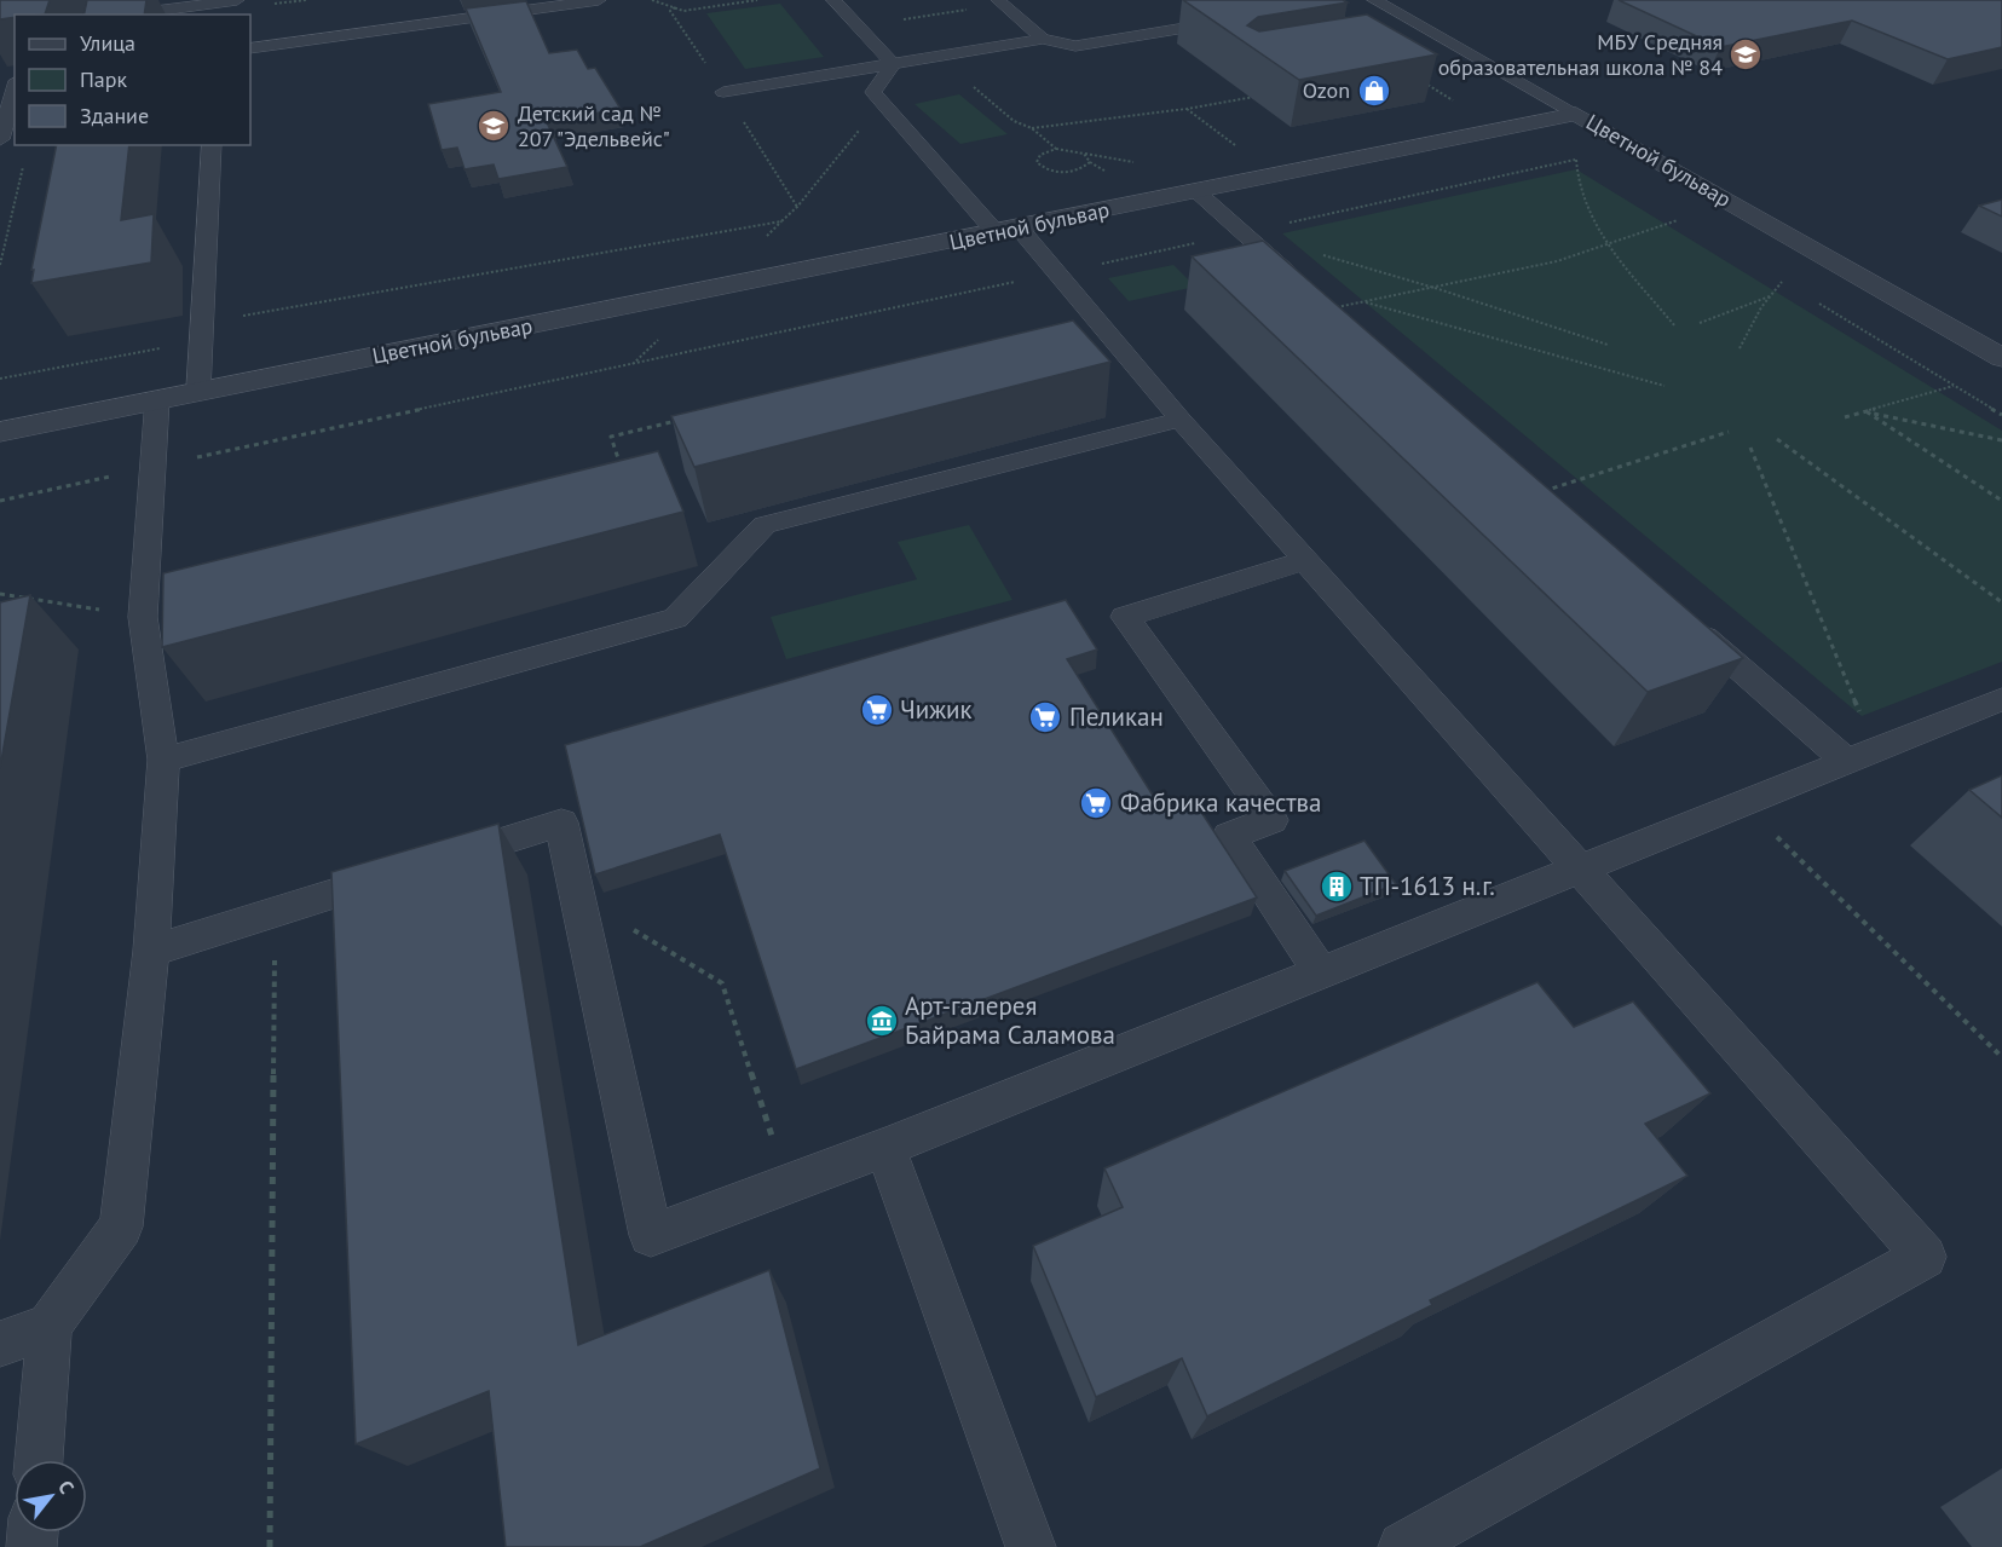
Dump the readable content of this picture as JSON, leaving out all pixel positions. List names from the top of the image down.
{
  "streets": {
    "street": ["Цветной бульвар"]
  },
  "places": {
    "school or university": ["МБУ Средняя образовательная школа № 84", "Детский сад № 207 \"Эдельвейс\""],
    "shop": ["Ozon"],
    "supermarket": ["Чижик", "Пеликан", "Фабрика качества"],
    "building": ["ТП-1613 н.г."],
    "museum": ["Арт-галерея Байрама Саламова"]
  },
  "legend": ["Улица", "Парк", "Здание"],
  "north": "top right"
}
